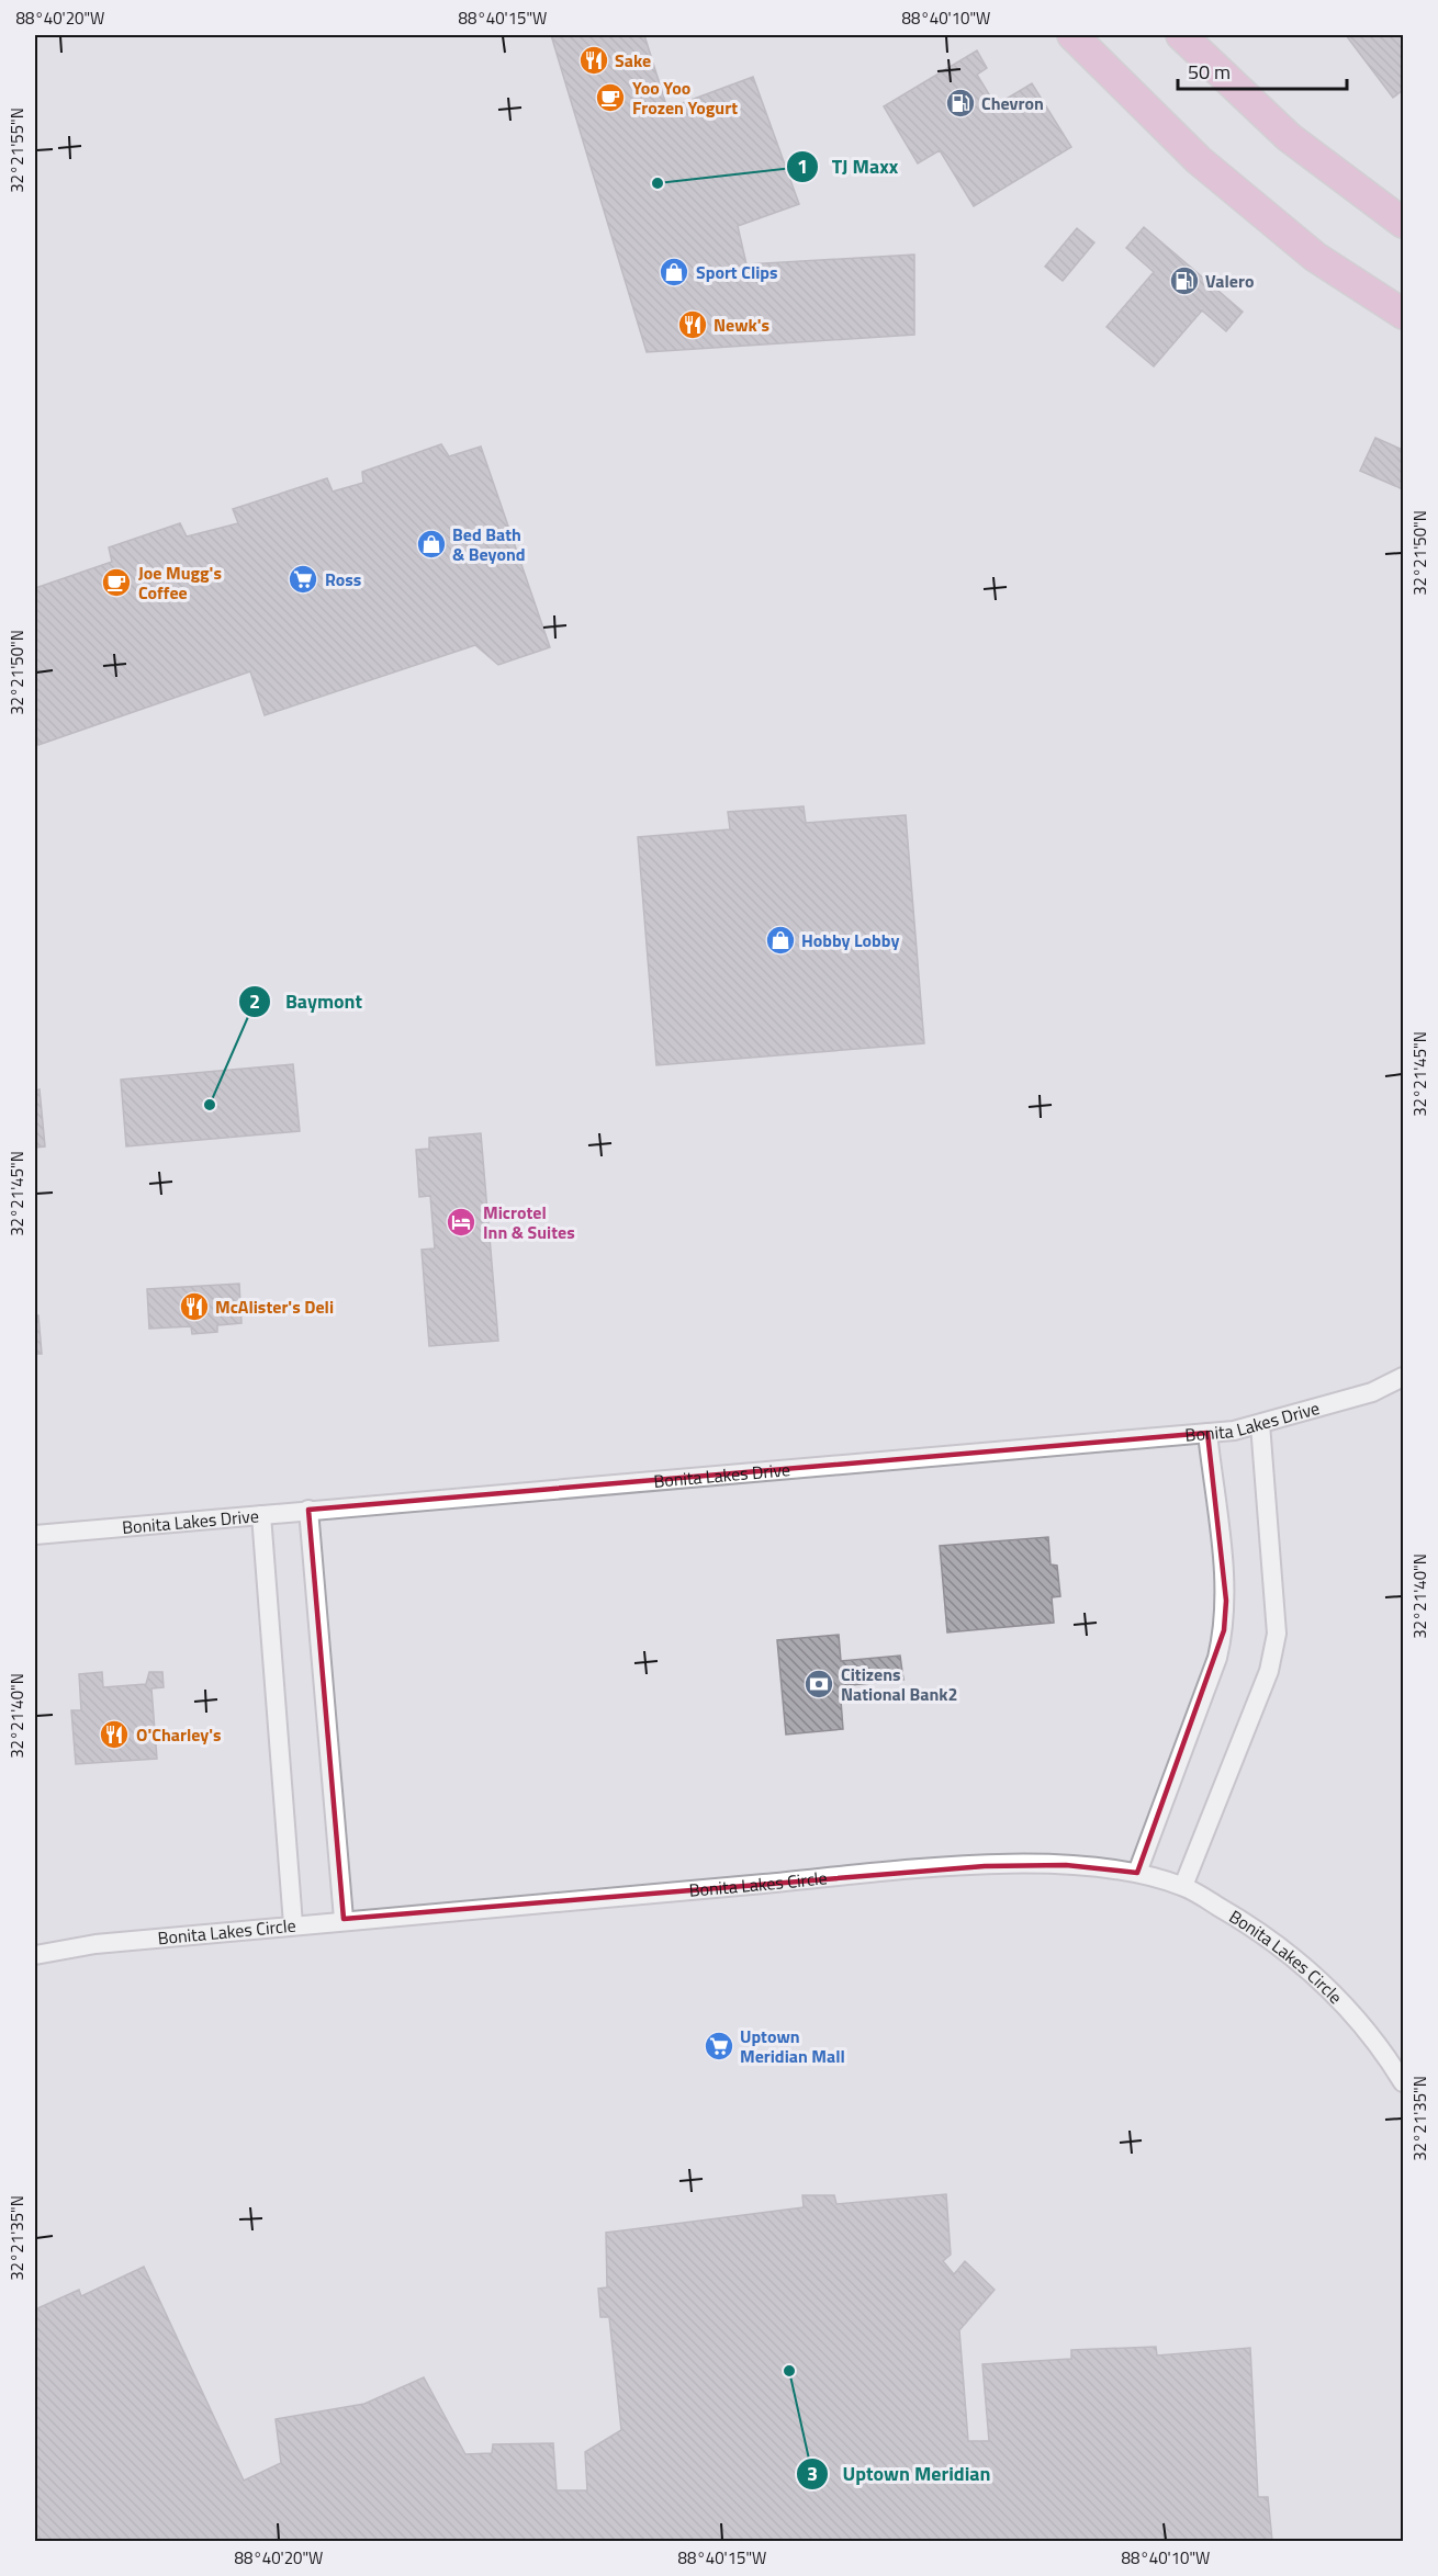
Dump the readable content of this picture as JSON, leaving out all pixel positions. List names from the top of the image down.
{
  "streets": {
    "street": ["Bonita Lakes Drive", "Bonita Lakes Circle"]
  },
  "places": {
    "restaurant": [
      "Sake",
      "Newk's",
      "McAlister's Deli",
      "O'Charley's"
    ],
    "cafe": ["Yoo Yoo Frozen Yogurt", "Joe Mugg's Coffee"],
    "fuel station": ["Chevron", "Valero"],
    "other": ["TJ Maxx", "Baymont", "Uptown Meridian"],
    "shop": ["Sport Clips", "Bed Bath & Beyond", "Hobby Lobby"],
    "supermarket": ["Ross", "Uptown Meridian Mall"],
    "hotel": ["Microtel Inn & Suites"],
    "bank": ["Citizens National Bank2"]
  },
  "scale_bar": "50 m",
  "coordinates": [
    "88°40'20\"W",
    "88°40'15\"W",
    "88°40'10\"W",
    "32°21'55\"N",
    "32°21'50\"N",
    "32°21'45\"N",
    "32°21'40\"N",
    "32°21'35\"N"
  ]
}
